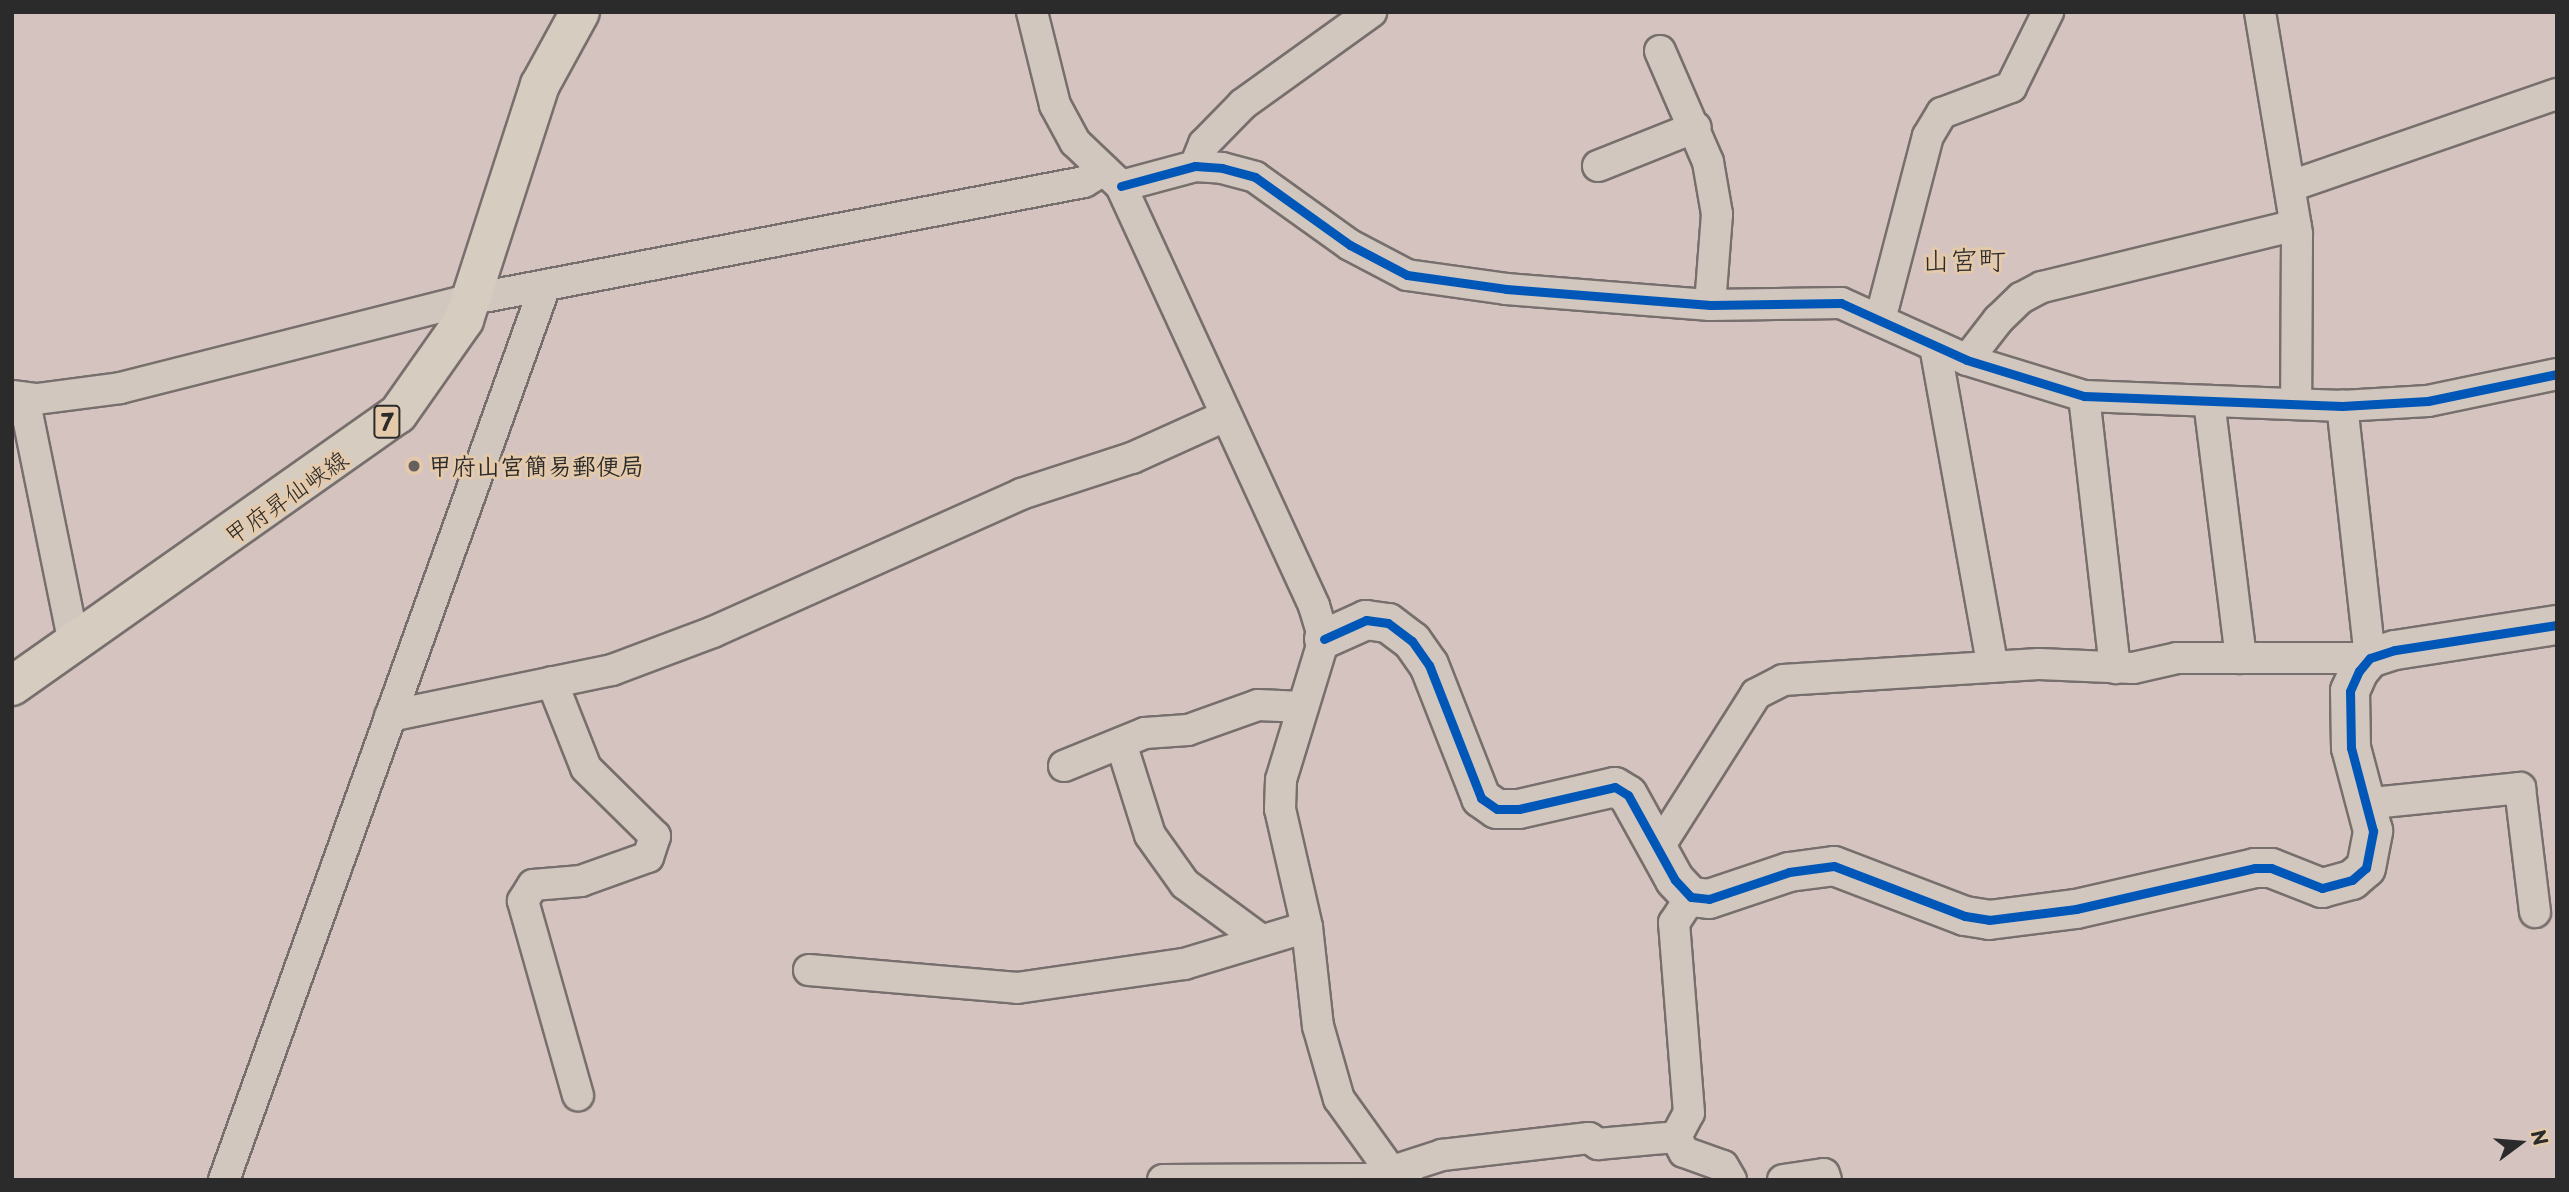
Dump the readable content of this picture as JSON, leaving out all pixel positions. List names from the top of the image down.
{
  "streets": {
    "main road": ["7", "甲府昇仙峡線"]
  },
  "districts": ["山宮町"],
  "places": ["甲府山宮簡易郵便局"],
  "north": "right"
}
